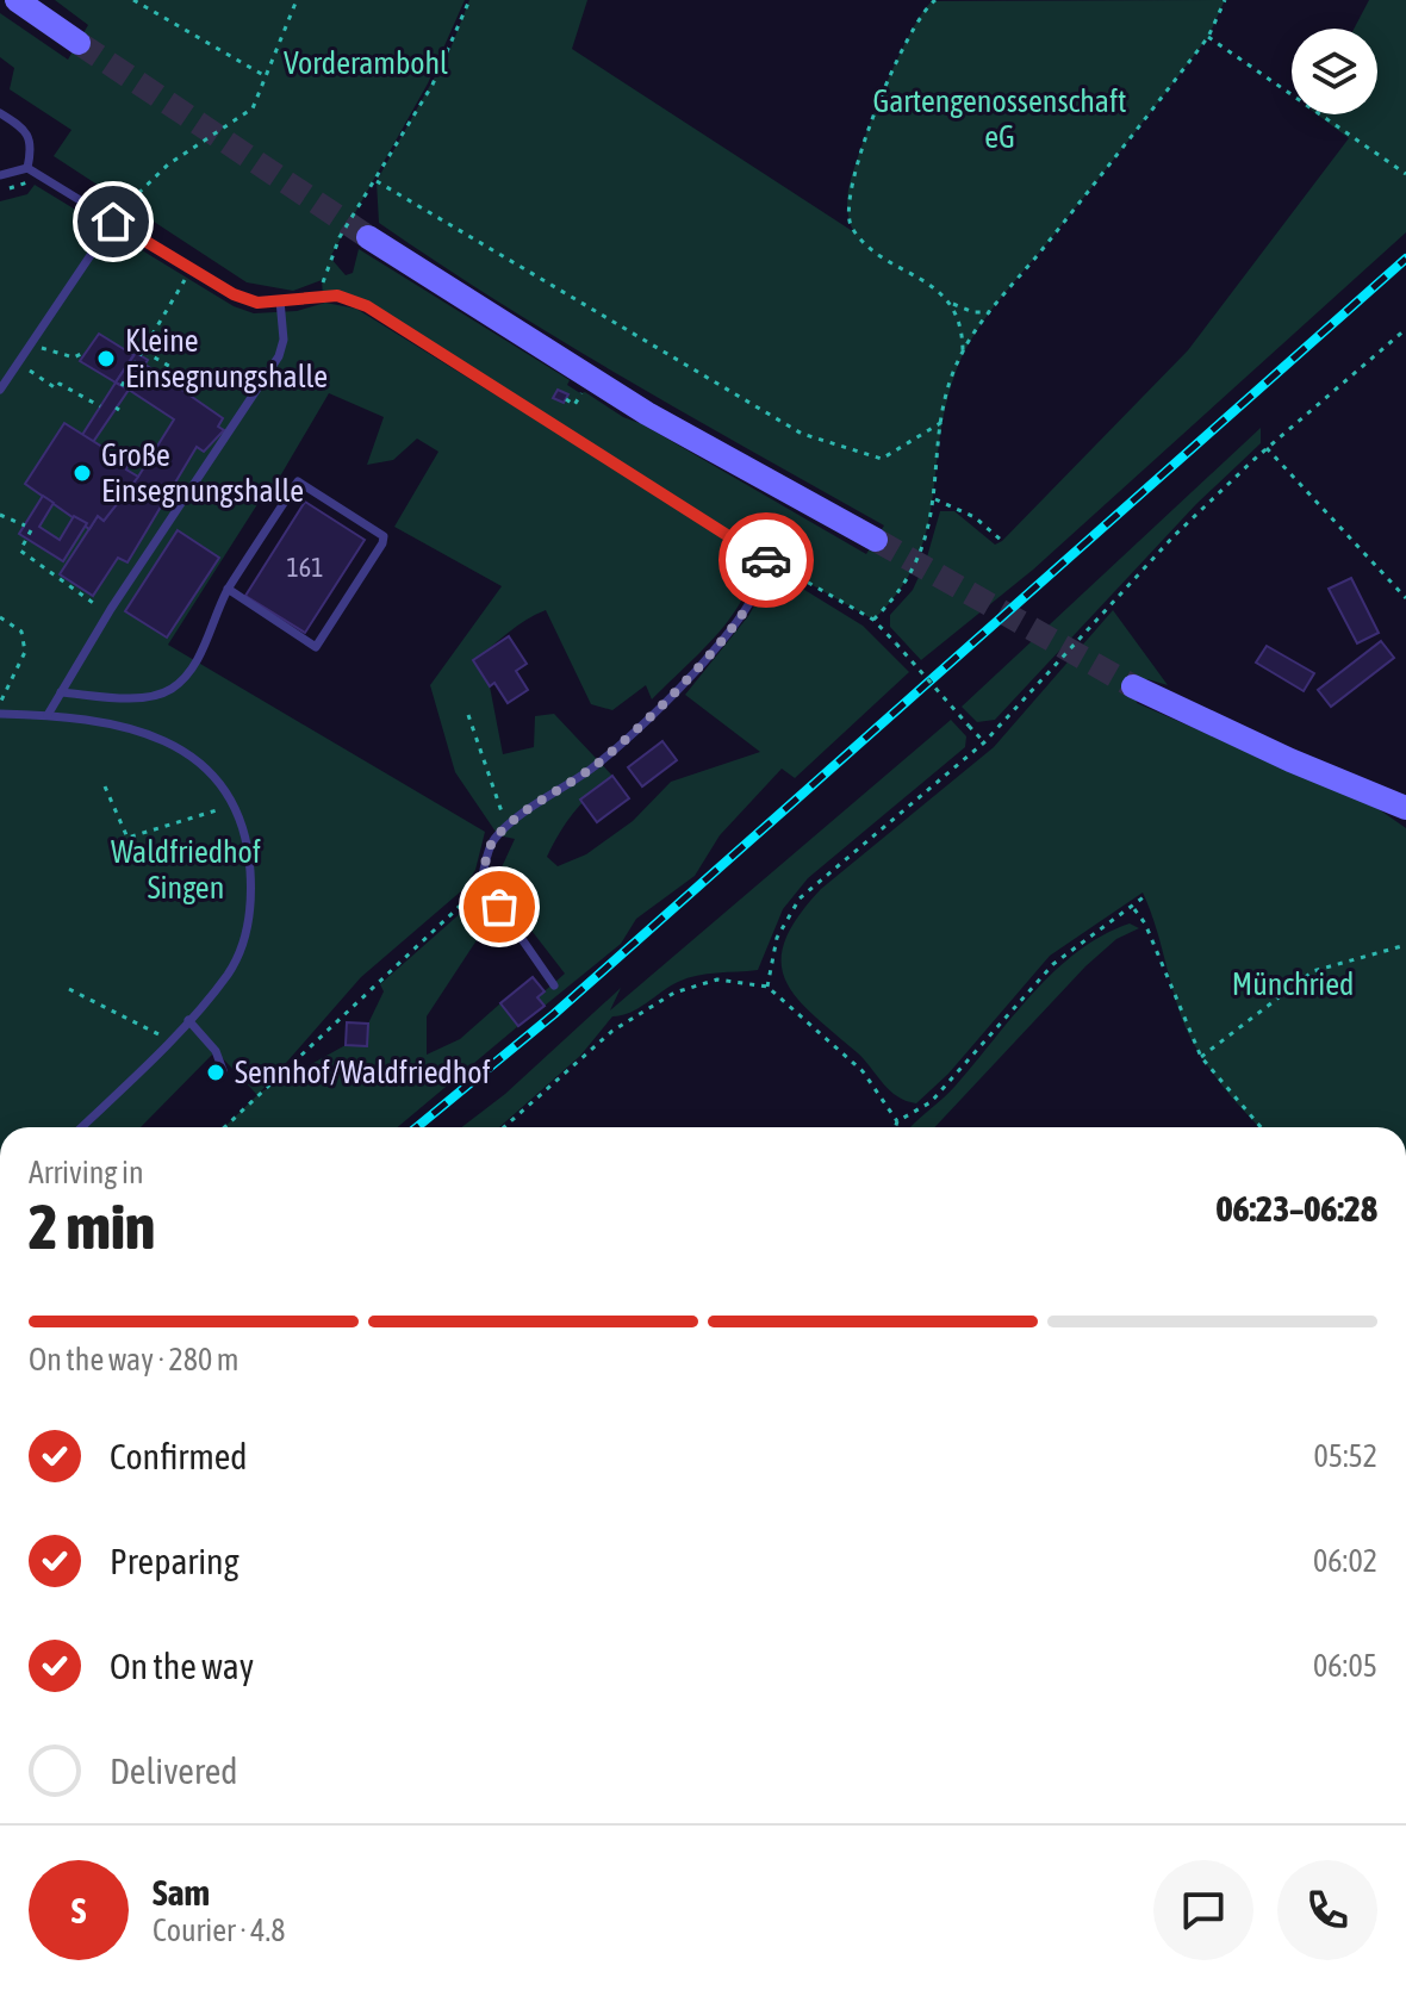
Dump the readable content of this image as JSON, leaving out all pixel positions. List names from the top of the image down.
{
  "parks": [
    "Vorderambohl",
    "Gartengenossenschaft eG",
    "Waldfriedhof Singen",
    "Münchried"
  ],
  "places": ["Kleine Einsegnungshalle", "Große Einsegnungshalle", "Sennhof/Waldfriedhof"],
  "house_numbers": ["161"],
  "page": {
    "heading": ["2 min", "Arriving in", "06:23–06:28"],
    "panel": ["Sam", "Courier · 4.8"],
    "bar": "On the way · 280 m",
    "list": [
      ["Confirmed", "05:52"],
      ["Preparing", "06:02"],
      ["On the way", "06:05"],
      "Delivered"
    ],
    "round": "S"
  }
}
